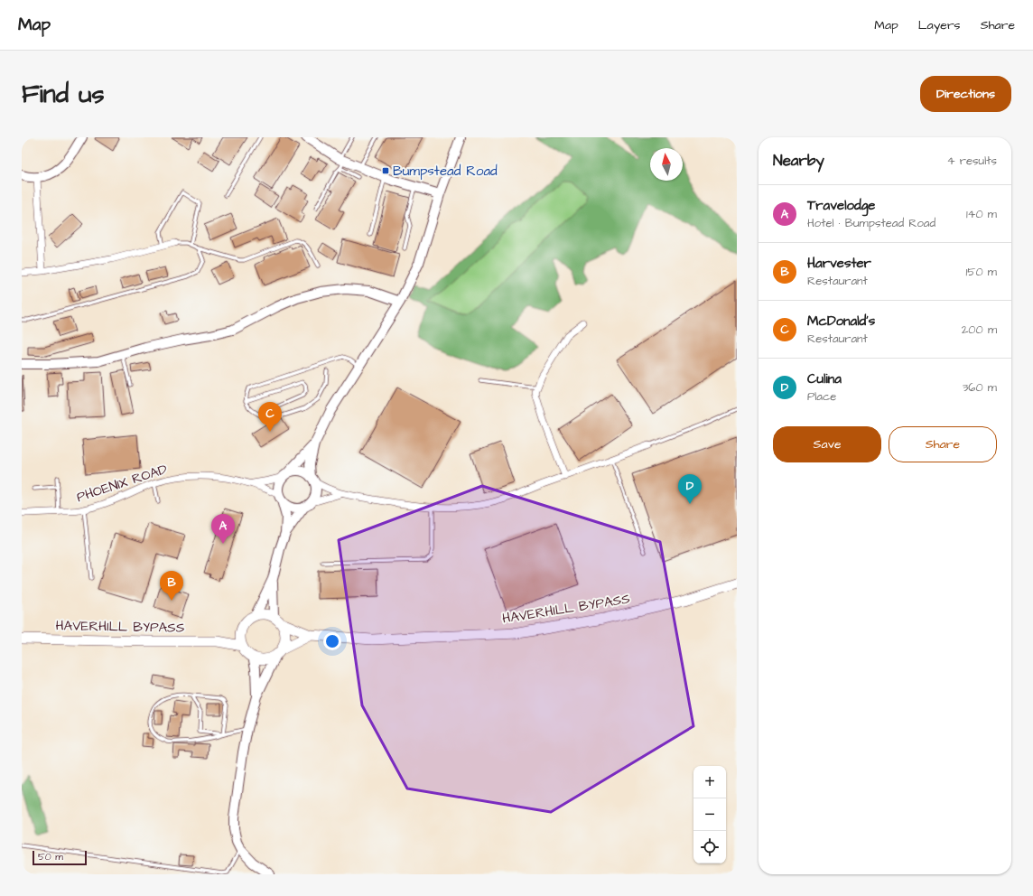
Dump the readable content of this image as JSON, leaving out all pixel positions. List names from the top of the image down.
{
  "streets": {
    "main road": ["HAVERHILL BYPASS"],
    "street": ["PHOENIX ROAD"]
  },
  "places": {
    "transit": ["Bumpstead Road"]
  },
  "scale_bar": "50 m",
  "north": "top",
  "page": {
    "header": "Map",
    "nav": ["Map", "Layers", "Share"],
    "buttons": [
      "Directions",
      ["Save", "Share"]
    ],
    "title": "Find us",
    "heading": ["Nearby", "4 results"],
    "list": [
      {
        "mark": "A",
        "name": "Travelodge",
        "note": "Hotel · Bumpstead Road",
        "value": "140 m"
      },
      {
        "mark": "B",
        "name": "Harvester",
        "note": "Restaurant",
        "value": "150 m"
      },
      {
        "mark": "C",
        "name": "McDonald's",
        "note": "Restaurant",
        "value": "200 m"
      },
      {
        "mark": "D",
        "name": "Culina",
        "note": "Place",
        "value": "360 m"
      }
    ],
    "pins": [
      "C",
      "D",
      "A",
      "B"
    ],
    "map_buttons": ["+", "−"],
    "scale": "50 m"
  }
}
